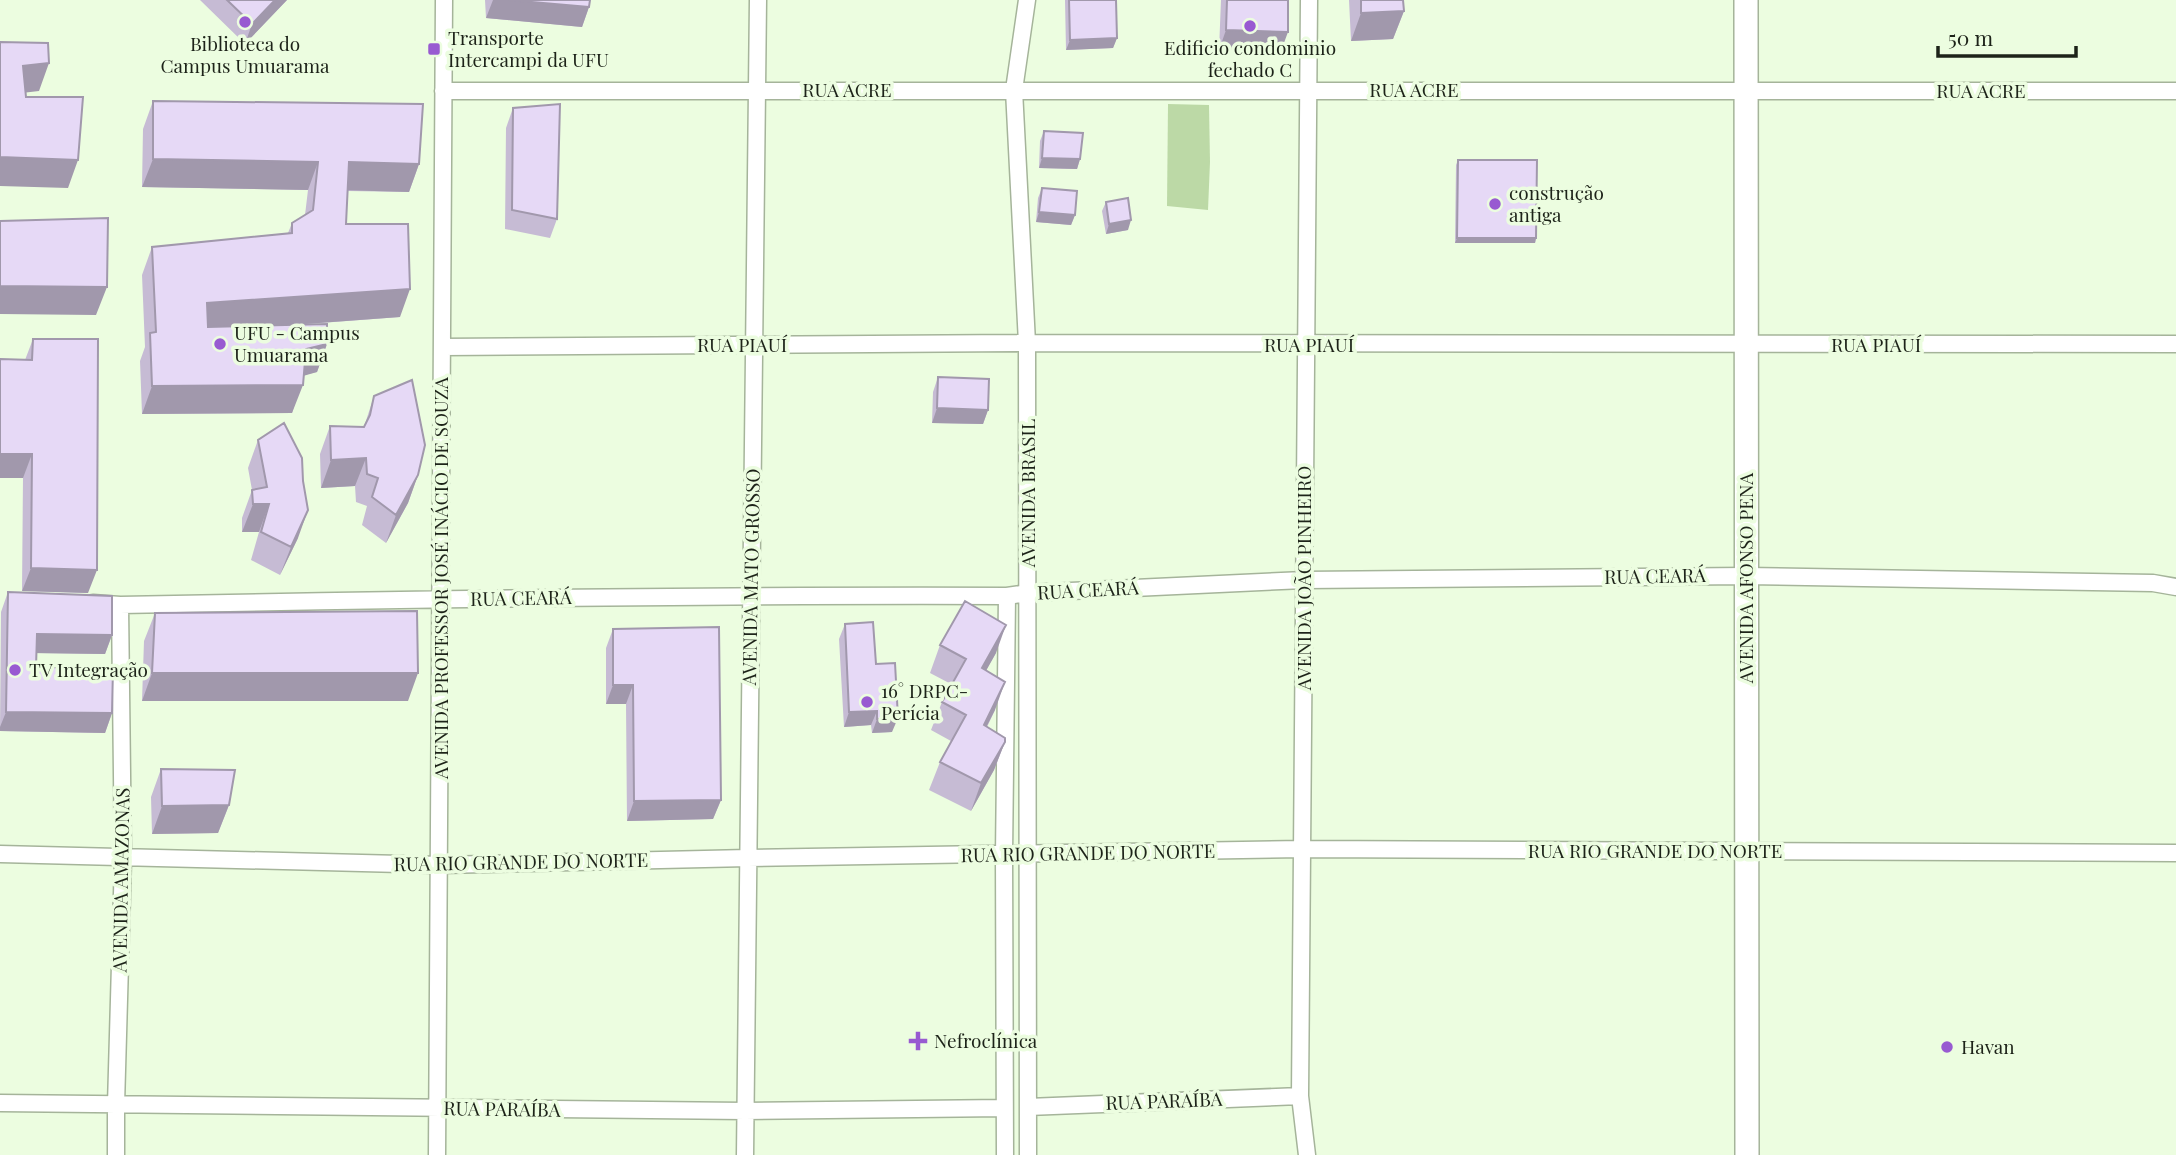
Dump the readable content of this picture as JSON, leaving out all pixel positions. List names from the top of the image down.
{
  "streets": {
    "street": [
      "RUA ACRE",
      "RUA PIAUÍ",
      "AVENIDA BRASIL",
      "RUA CEARÁ",
      "AVENIDA MATO GROSSO",
      "AVENIDA PROFESSOR JOSÉ INÁCIO DE SOUZA",
      "AVENIDA JOÃO PINHEIRO",
      "AVENIDA AFONSO PENA",
      "RUA RIO GRANDE DO NORTE",
      "AVENIDA AMAZONAS",
      "RUA PARAÍBA"
    ]
  },
  "crossings": [
    ["RUA ACRE", "AVENIDA BRASIL"],
    ["RUA ACRE", "AVENIDA MATO GROSSO"],
    ["RUA ACRE", "AVENIDA PROFESSOR JOSÉ INÁCIO DE SOUZA"],
    ["RUA ACRE", "AVENIDA JOÃO PINHEIRO"],
    ["RUA ACRE", "AVENIDA AFONSO PENA"],
    ["RUA PIAUÍ", "AVENIDA BRASIL"],
    ["RUA PIAUÍ", "AVENIDA MATO GROSSO"],
    ["RUA PIAUÍ", "AVENIDA PROFESSOR JOSÉ INÁCIO DE SOUZA"],
    ["RUA PIAUÍ", "AVENIDA JOÃO PINHEIRO"],
    ["RUA PIAUÍ", "AVENIDA AFONSO PENA"],
    ["AVENIDA BRASIL", "RUA CEARÁ"],
    ["AVENIDA BRASIL", "RUA RIO GRANDE DO NORTE"],
    ["AVENIDA BRASIL", "RUA PARAÍBA"],
    ["RUA CEARÁ", "AVENIDA MATO GROSSO"],
    ["RUA CEARÁ", "AVENIDA PROFESSOR JOSÉ INÁCIO DE SOUZA"],
    ["RUA CEARÁ", "AVENIDA JOÃO PINHEIRO"],
    ["RUA CEARÁ", "AVENIDA AFONSO PENA"],
    ["RUA CEARÁ", "AVENIDA AMAZONAS"],
    ["AVENIDA MATO GROSSO", "RUA RIO GRANDE DO NORTE"],
    ["AVENIDA MATO GROSSO", "RUA PARAÍBA"],
    ["AVENIDA PROFESSOR JOSÉ INÁCIO DE SOUZA", "RUA RIO GRANDE DO NORTE"],
    ["AVENIDA PROFESSOR JOSÉ INÁCIO DE SOUZA", "RUA PARAÍBA"],
    ["AVENIDA JOÃO PINHEIRO", "RUA RIO GRANDE DO NORTE"],
    ["AVENIDA JOÃO PINHEIRO", "RUA PARAÍBA"],
    ["AVENIDA AFONSO PENA", "RUA RIO GRANDE DO NORTE"],
    ["RUA RIO GRANDE DO NORTE", "AVENIDA AMAZONAS"],
    ["AVENIDA AMAZONAS", "RUA PARAÍBA"]
  ],
  "places": {
    "other": [
      "Biblioteca do Campus Umuarama",
      "Edificio condominio fechado C",
      "construção antiga",
      "UFU - Campus Umuarama",
      "TV Integração",
      "16° DRPC- Perícia",
      "Havan"
    ],
    "transit": ["Transporte Intercampi da UFU"],
    "health": ["Nefroclínica"]
  },
  "scale_bar": "50 m"
}
